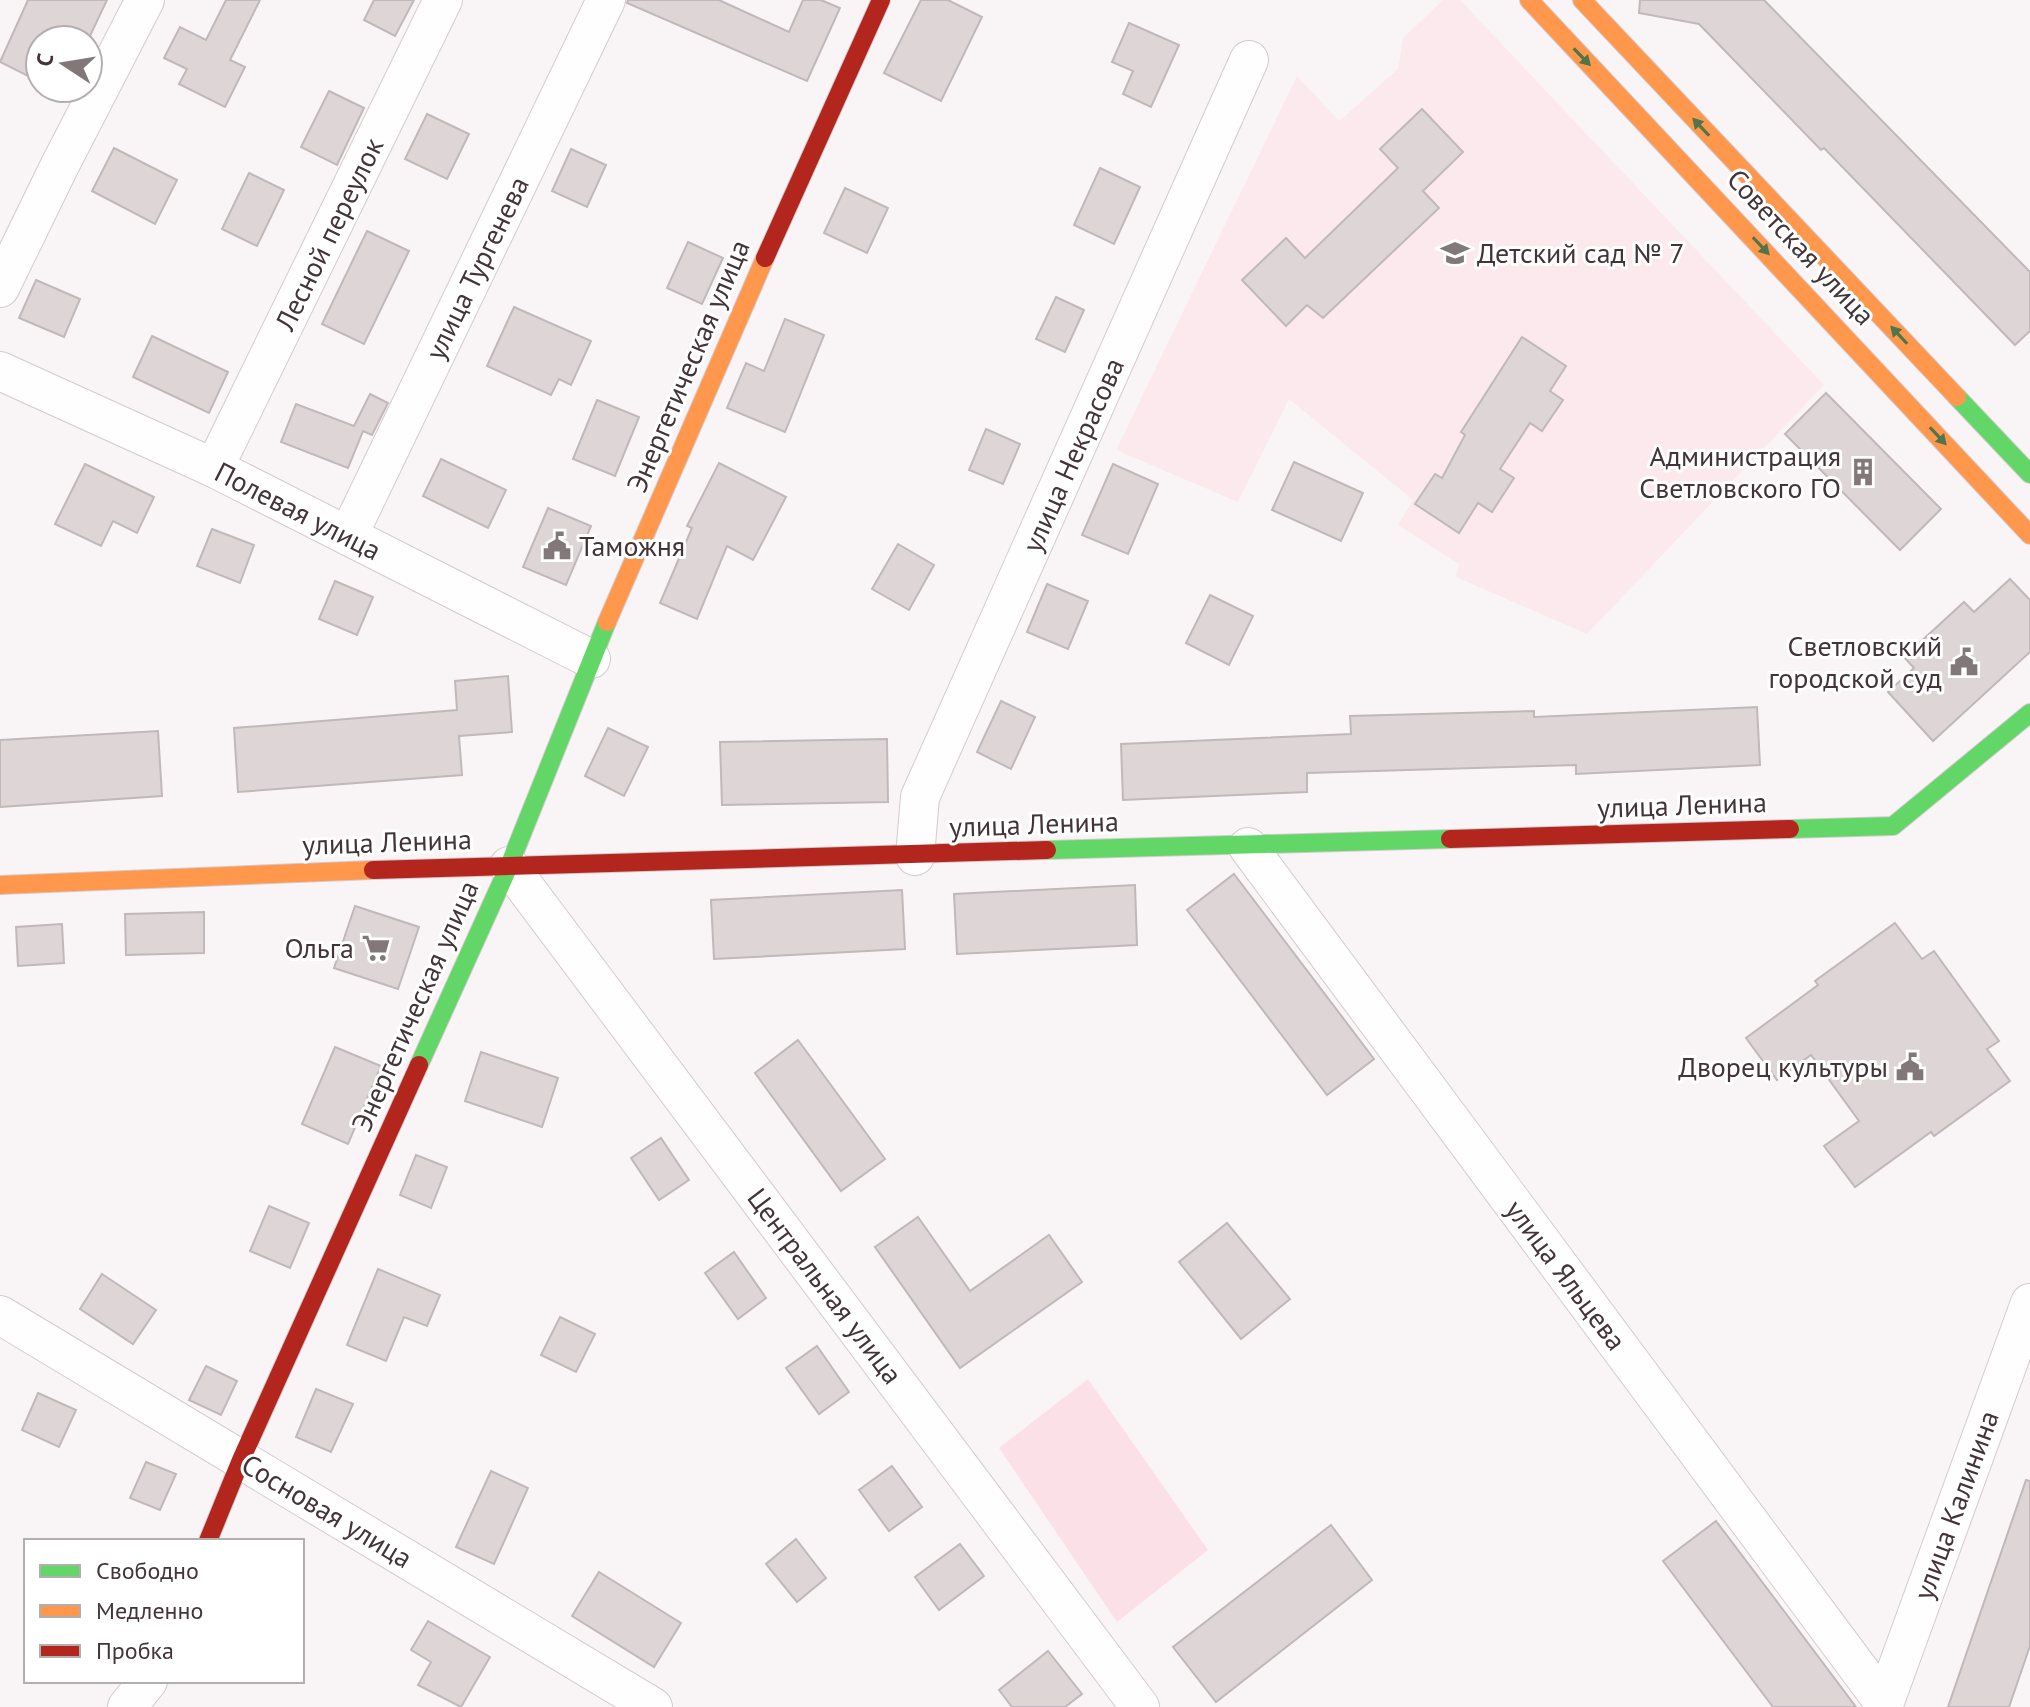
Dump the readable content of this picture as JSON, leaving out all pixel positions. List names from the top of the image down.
{
  "streets": {
    "street": [
      "Лесной переулок",
      "Советская улица",
      "улица Тургенева",
      "Энергетическая улица",
      "улица Некрасова",
      "Полевая улица",
      "улица Ленина",
      "улица Яльцева",
      "Центральная улица",
      "улица Калинина",
      "Сосновая улица"
    ]
  },
  "crossings": [
    ["Лесной переулок", "Полевая улица"],
    ["улица Тургенева", "Полевая улица"],
    ["Энергетическая улица", "Полевая улица"],
    ["Энергетическая улица", "улица Ленина"],
    ["Энергетическая улица", "Центральная улица"],
    ["Энергетическая улица", "Сосновая улица"],
    ["улица Некрасова", "улица Ленина"],
    ["улица Ленина", "улица Яльцева"],
    ["улица Ленина", "Центральная улица"],
    ["улица Яльцева", "улица Калинина"]
  ],
  "places": {
    "school or university": ["Детский сад № 7"],
    "building": ["Администрация Светловского ГО"],
    "public building": ["Таможня", "Светловский городской суд", "Дворец культуры"],
    "supermarket": ["Ольга"]
  },
  "legend": ["Свободно", "Медленно", "Пробка"],
  "north": "left"
}
